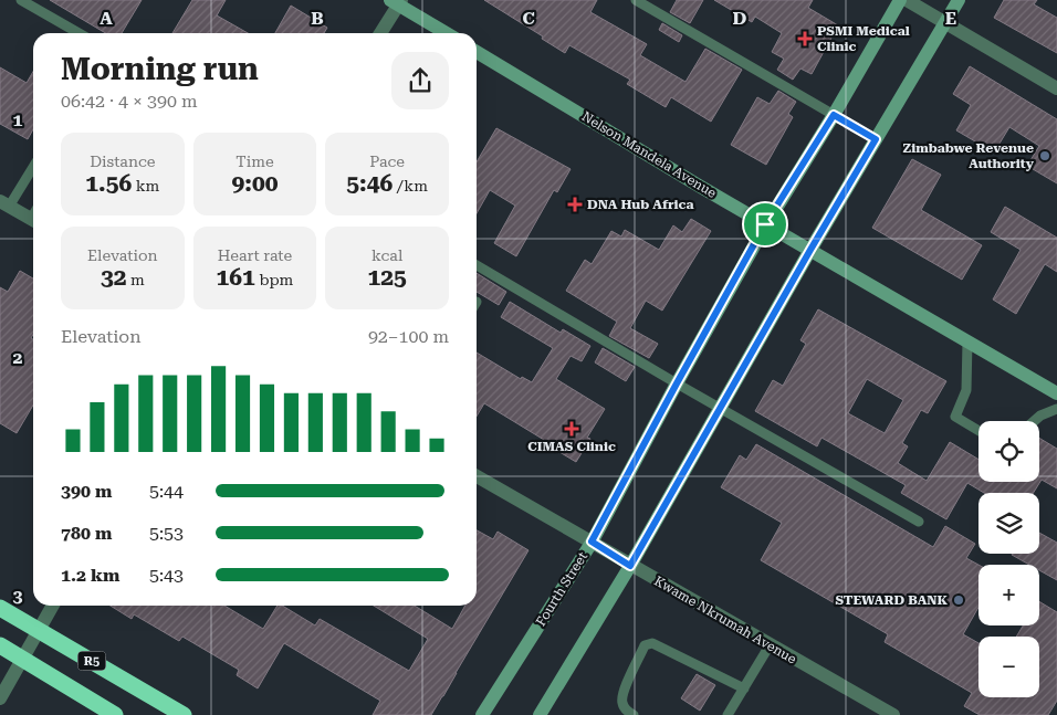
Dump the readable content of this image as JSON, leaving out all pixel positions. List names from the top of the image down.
{
  "streets": {
    "highway": ["R5"],
    "main road": ["Nelson Mandela Avenue", "Fourth Street"],
    "street": ["Kwame Nkrumah Avenue"]
  },
  "crossings": [
    ["Nelson Mandela Avenue", "Fourth Street"],
    ["Fourth Street", "Kwame Nkrumah Avenue"]
  ],
  "places": {
    "health": ["PSMI Medical Clinic", "DNA Hub Africa", "CIMAS Clinic"],
    "other": ["Zimbabwe Revenue Authority", "STEWARD BANK"]
  },
  "page": {
    "heading": ["Morning run", "06:42 · 4 × 390 m"],
    "stats": [
      ["Distance", "1.56 km"],
      ["Time", "9:00"],
      ["Pace", "5:46 /km"],
      ["Elevation", "32 m"],
      ["Heart rate", "161 bpm"],
      ["kcal", "125"]
    ],
    "chart": ["Elevation", "92–100 m"],
    "map_buttons": ["+", "−"],
    "list": [
      {
        "name": "390 m",
        "note": "5:44"
      },
      {
        "name": "780 m",
        "note": "5:53"
      },
      {
        "name": "1.2 km",
        "note": "5:43"
      }
    ]
  },
  "grid": {
    "columns": [
      "A",
      "B",
      "C",
      "D",
      "E"
    ],
    "rows": ["1", "2", "3"]
  }
}
